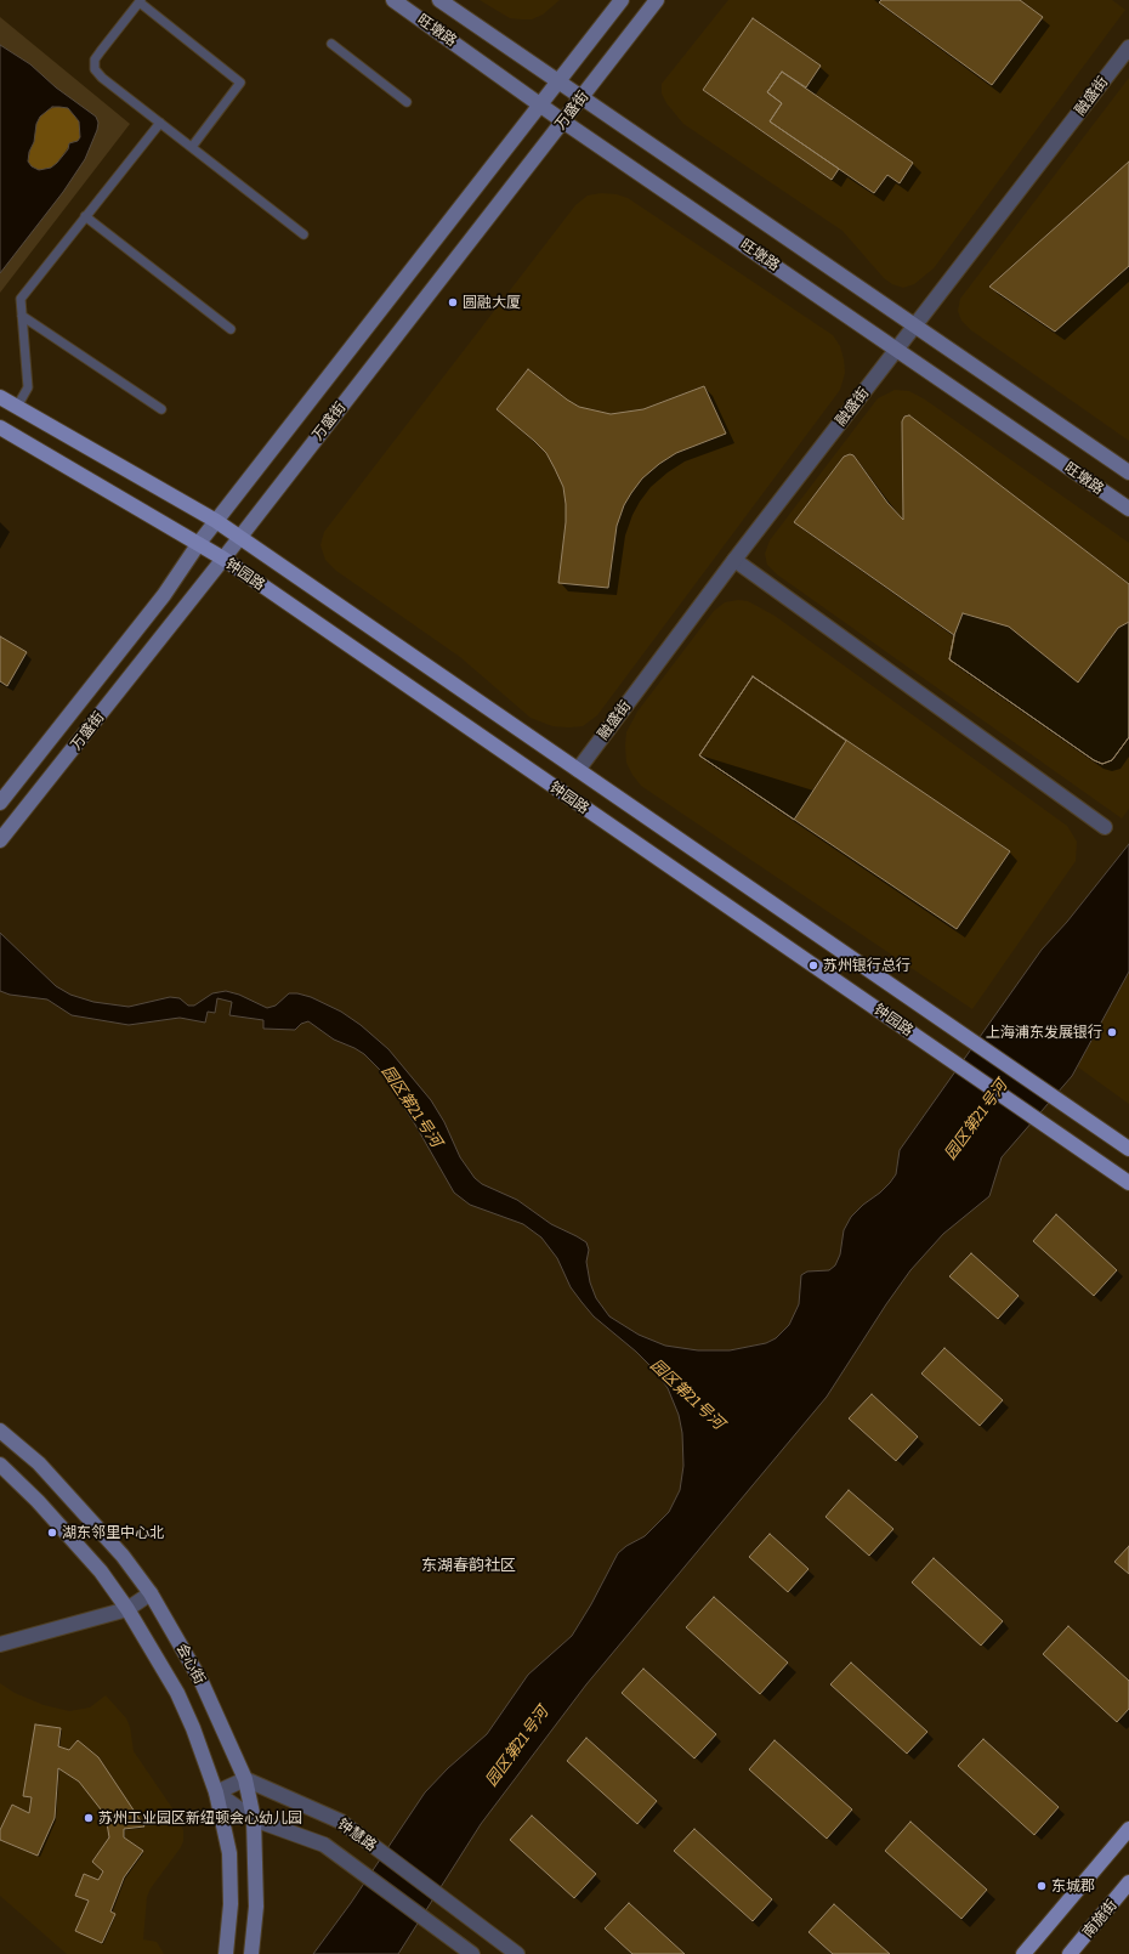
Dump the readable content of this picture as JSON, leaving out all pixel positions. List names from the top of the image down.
{
  "streets": {
    "main road": [
      "旺墩路",
      "万盛街",
      "钟园路",
      "会心街",
      "南施街"
    ],
    "street": ["融盛街", "钟慧路"]
  },
  "crossings": [
    ["旺墩路", "融盛街"],
    ["旺墩路", "万盛街"],
    ["融盛街", "钟园路"],
    ["万盛街", "钟园路"],
    ["会心街", "钟慧路"]
  ],
  "districts": ["东湖春韵社区"],
  "water": ["园区第21号河"],
  "places": [
    "圆融大厦",
    "苏州银行总行",
    "上海浦东发展银行",
    "湖东邻里中心北",
    "苏州工业园区新纽顿会心幼儿园",
    "东城郡"
  ]
}
